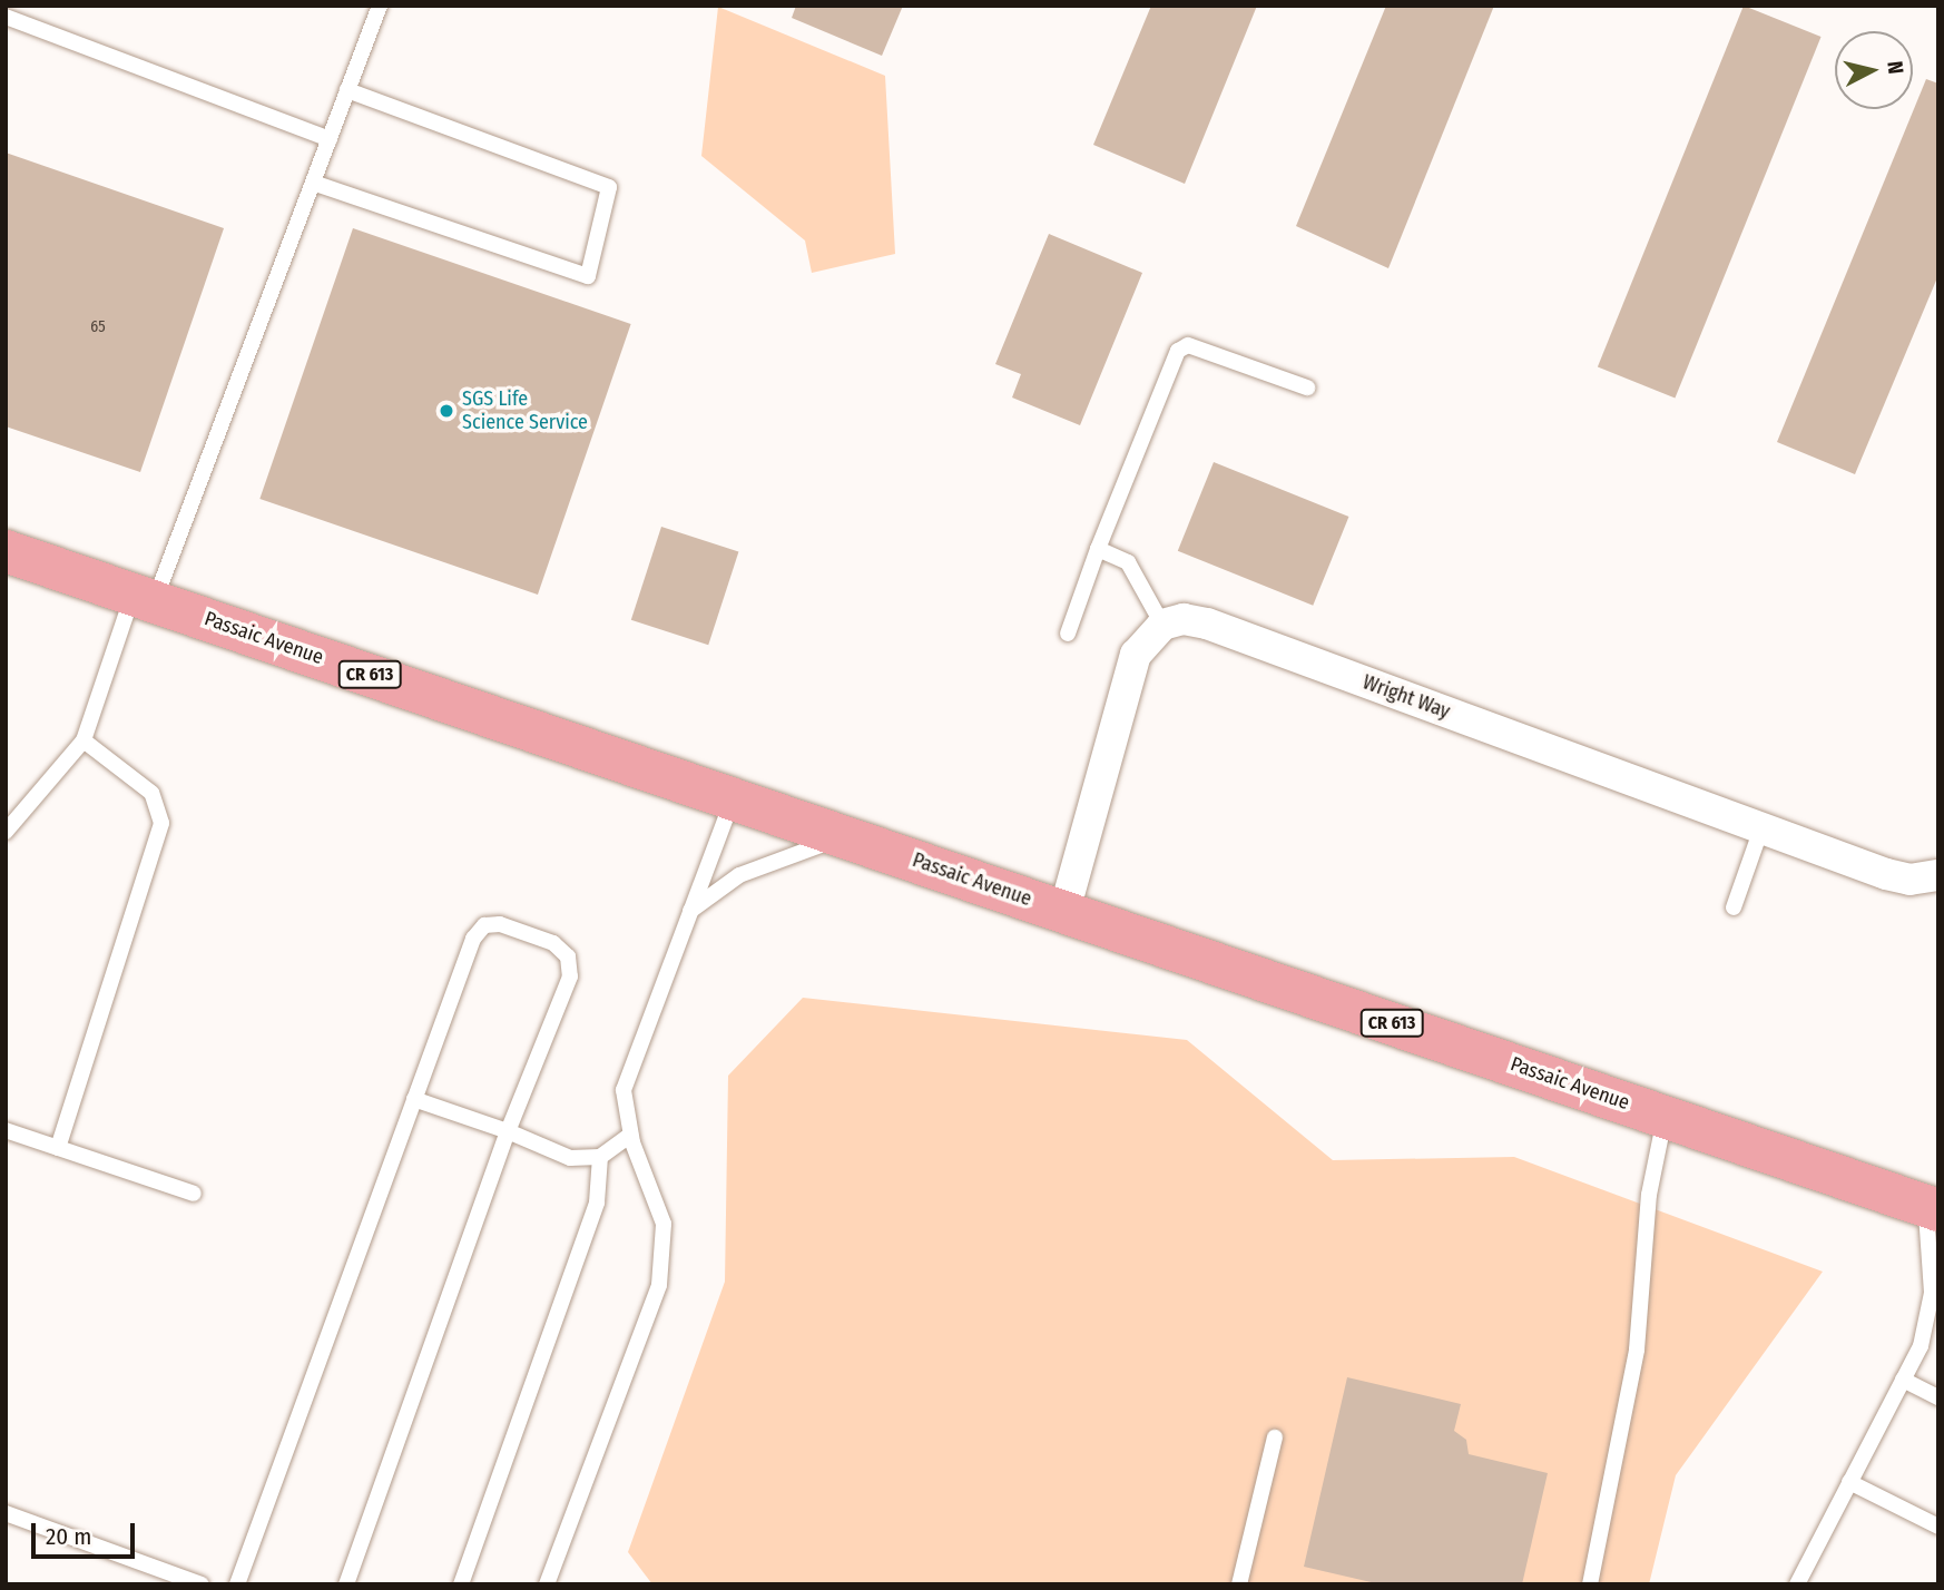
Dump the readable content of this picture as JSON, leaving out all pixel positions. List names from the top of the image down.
{
  "streets": {
    "main road": ["Passaic Avenue", "CR 613"],
    "street": ["Wright Way"]
  },
  "places": ["SGS Life Science Service"],
  "house_numbers": ["65"],
  "scale_bar": "20 m",
  "north": "right"
}
